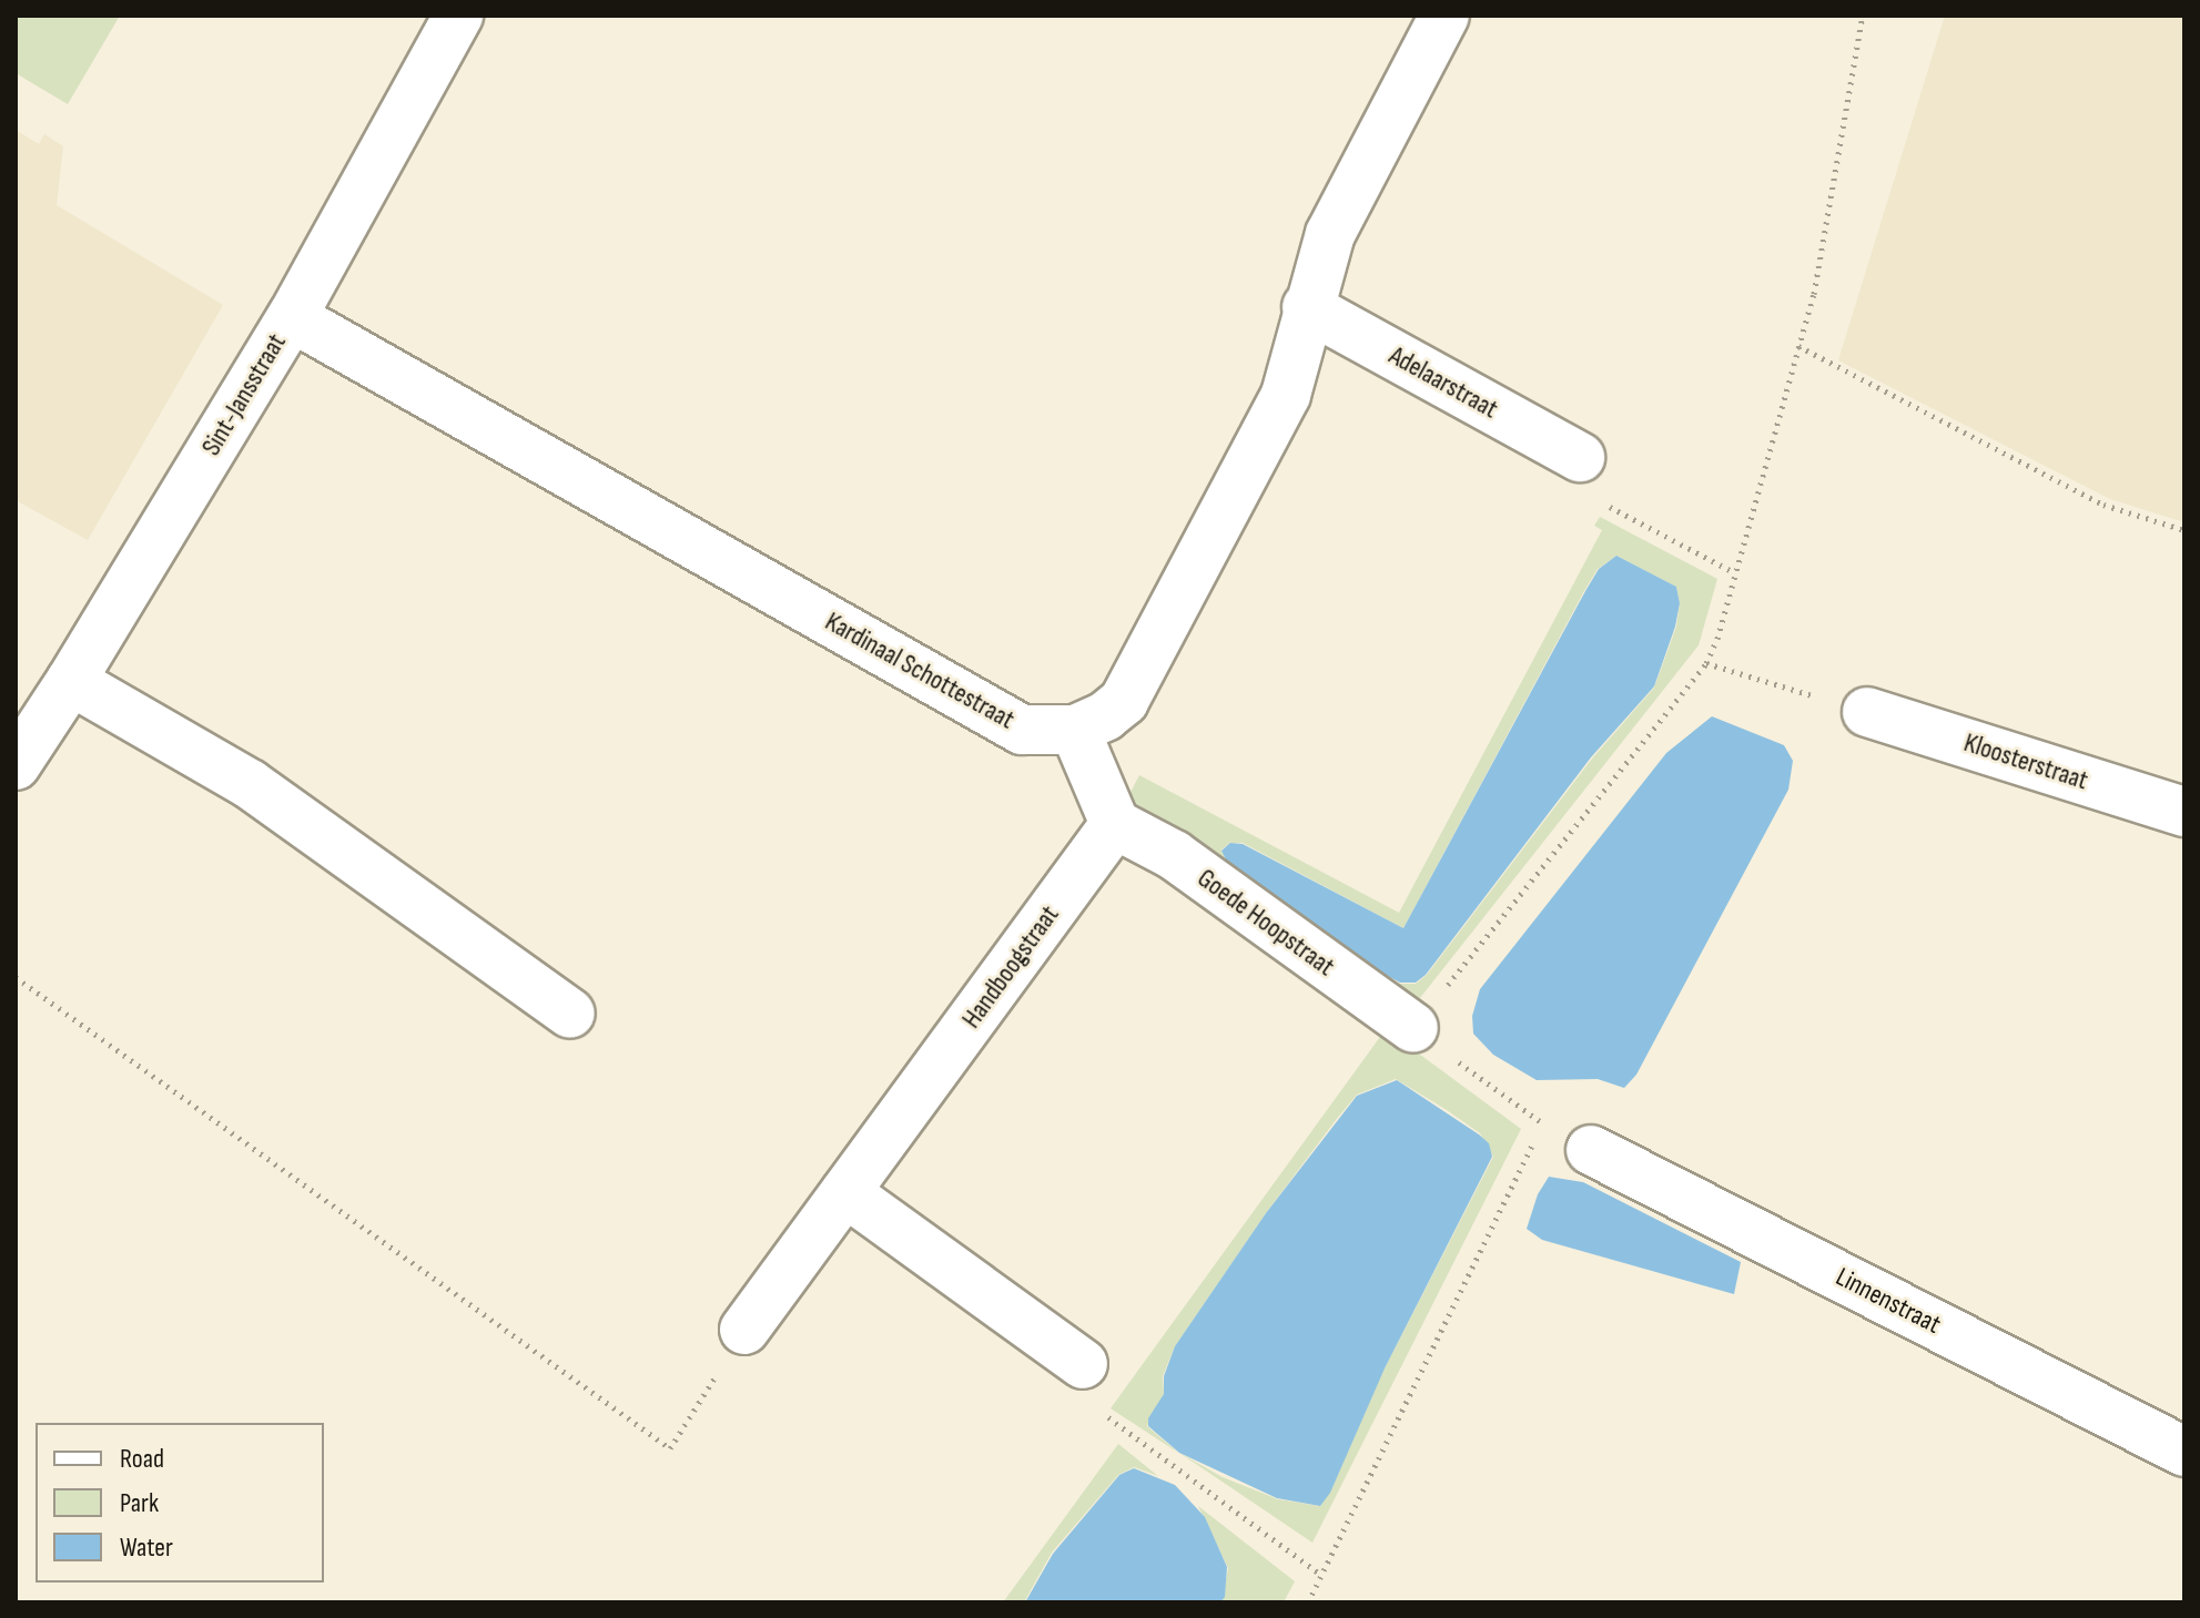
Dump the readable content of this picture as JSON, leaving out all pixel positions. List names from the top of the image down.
{
  "streets": {
    "street": [
      "Adelaarstraat",
      "Sint-Jansstraat",
      "Kardinaal Schottestraat",
      "Kloosterstraat",
      "Goede Hoopstraat",
      "Handboogstraat",
      "Linnenstraat"
    ]
  },
  "crossings": [
    ["Adelaarstraat", "Kardinaal Schottestraat"],
    ["Sint-Jansstraat", "Kardinaal Schottestraat"],
    ["Goede Hoopstraat", "Handboogstraat"]
  ],
  "legend": ["Road", "Park", "Water"]
}
